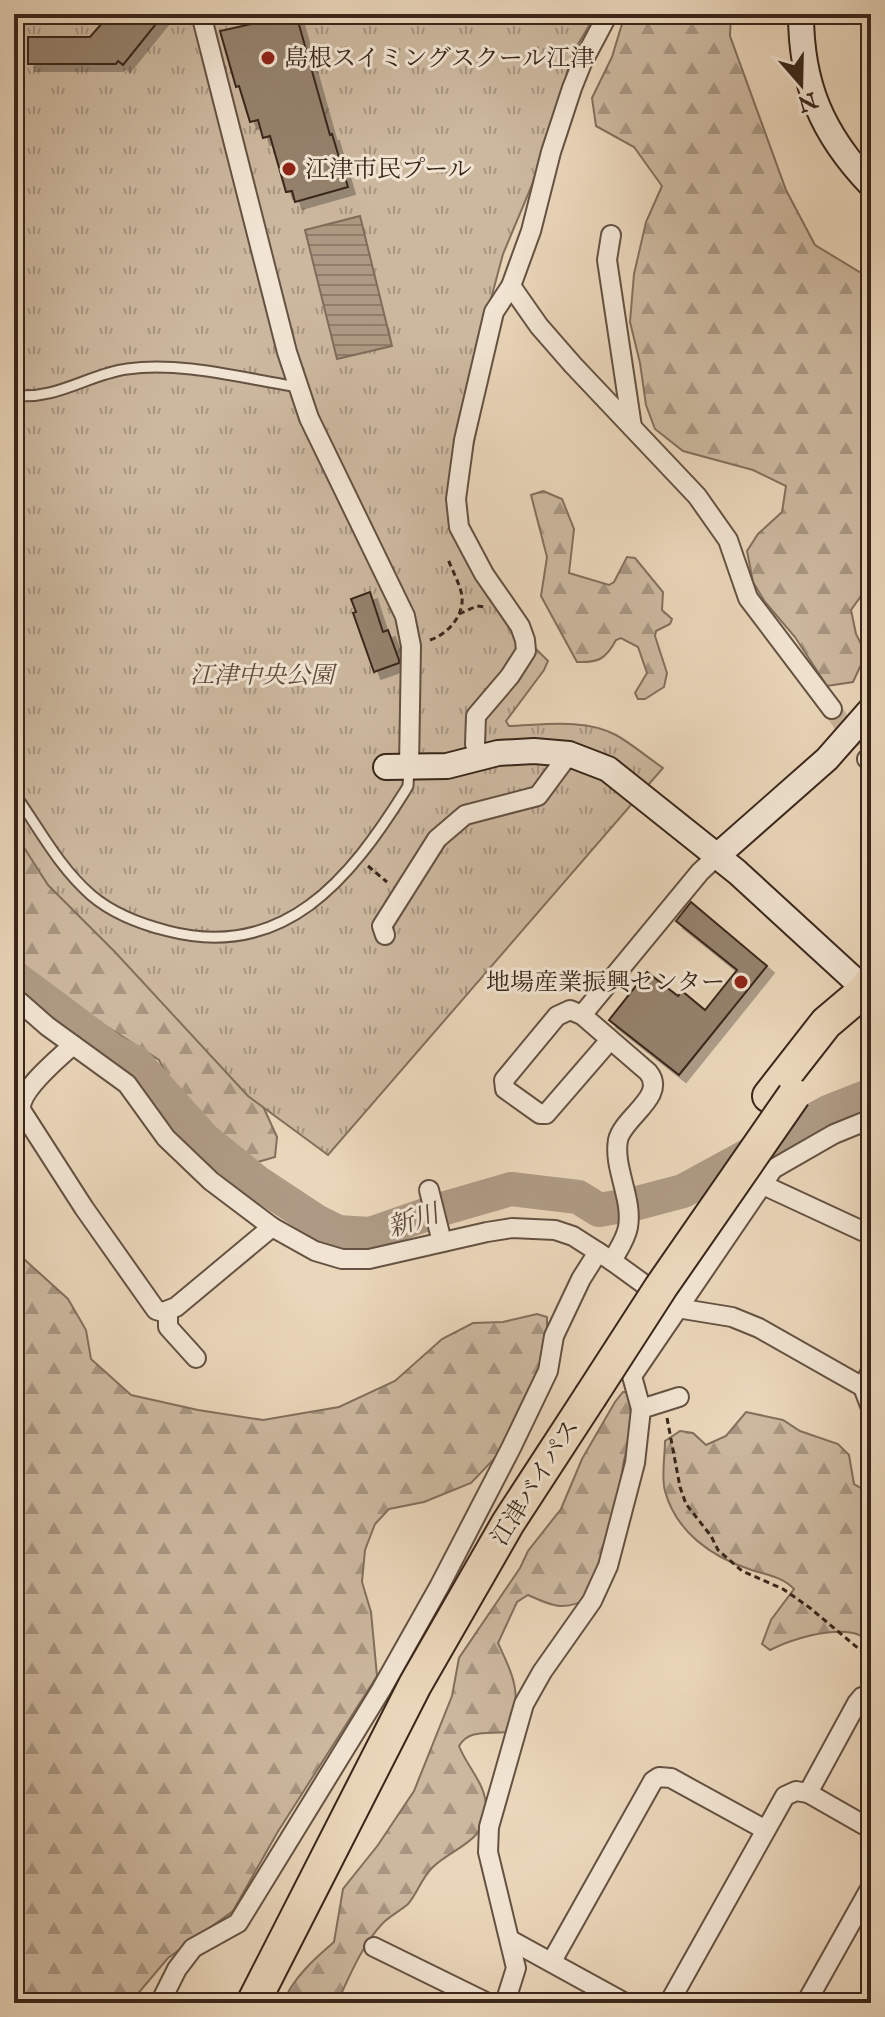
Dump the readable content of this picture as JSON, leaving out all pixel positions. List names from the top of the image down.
{
  "streets": {
    "highway": ["江津バイパス"]
  },
  "water": ["新川"],
  "parks": ["江津中央公園"],
  "places": ["島根スイミングスクール江津", "江津市民プール", "地場産業振興センター"],
  "north": "bottom"
}
